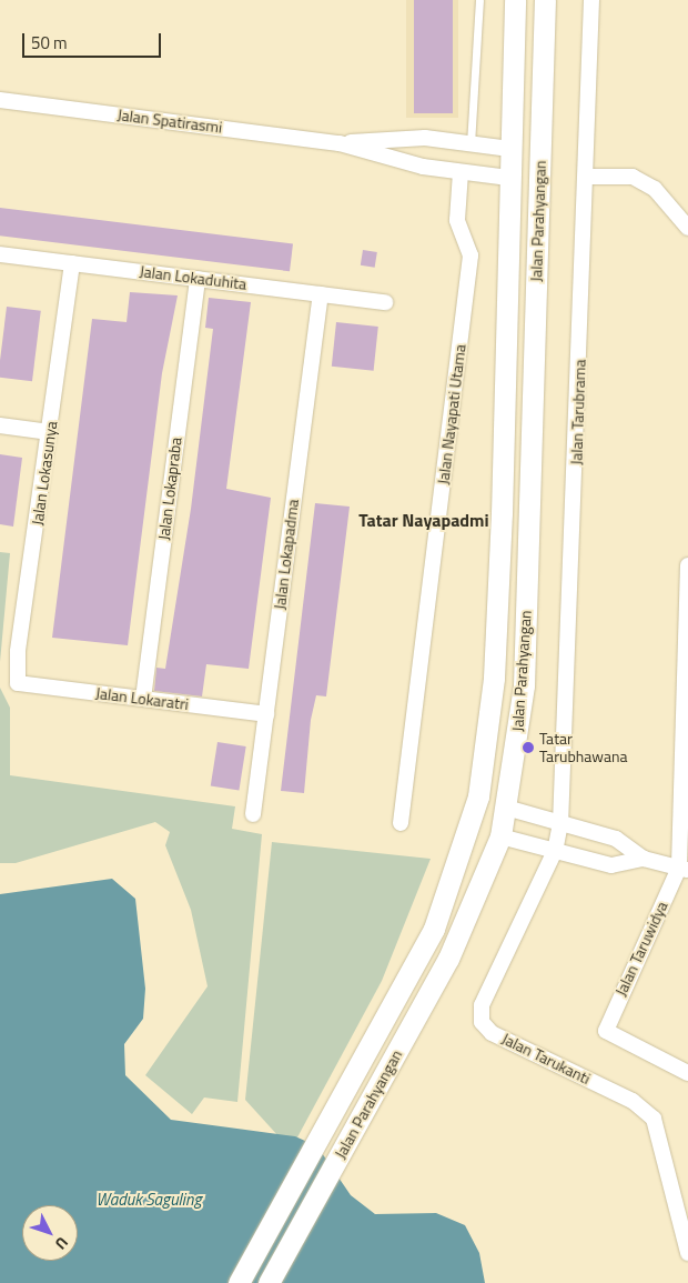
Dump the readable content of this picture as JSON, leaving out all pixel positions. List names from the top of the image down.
{
  "streets": {
    "main road": ["Jalan Parahyangan"],
    "street": [
      "Jalan Spatirasmi",
      "Jalan Lokaduhita",
      "Jalan Tarubrama",
      "Jalan Nayapati Utama",
      "Jalan Lokasunya",
      "Jalan Lokapraba",
      "Jalan Lokapadma",
      "Jalan Lokaratri",
      "Jalan Taruwidya",
      "Jalan Tarukanti"
    ]
  },
  "crossings": [
    ["Jalan Spatirasmi", "Jalan Parahyangan"],
    ["Jalan Spatirasmi", "Jalan Nayapati Utama"],
    ["Jalan Lokaduhita", "Jalan Lokasunya"],
    ["Jalan Lokaduhita", "Jalan Lokapraba"],
    ["Jalan Lokaduhita", "Jalan Lokapadma"],
    ["Jalan Tarubrama", "Jalan Tarukanti"],
    ["Jalan Lokasunya", "Jalan Lokaratri"],
    ["Jalan Lokapraba", "Jalan Lokaratri"],
    ["Jalan Lokapadma", "Jalan Lokaratri"]
  ],
  "districts": ["Tatar Nayapadmi"],
  "water": ["Waduk Saguling"],
  "places": ["Tatar Tarubhawana"],
  "scale_bar": "50 m",
  "north": "bottom right"
}
